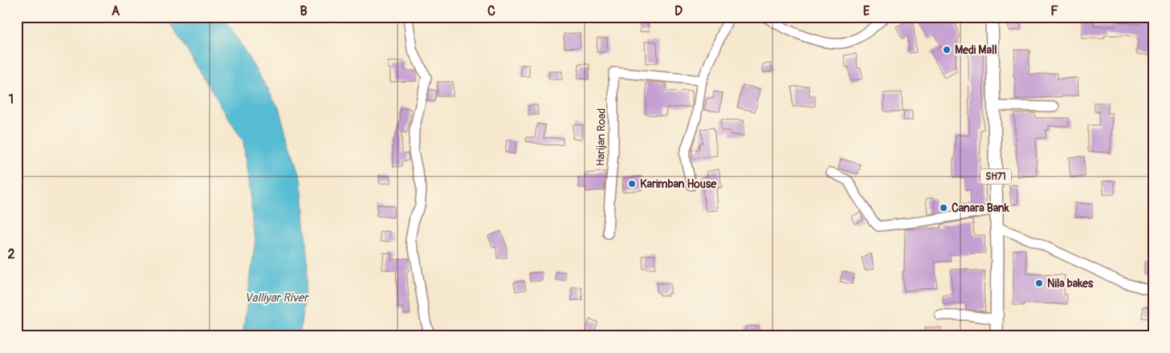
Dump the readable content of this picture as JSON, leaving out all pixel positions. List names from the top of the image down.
{
  "streets": {
    "main road": ["SH71"],
    "street": ["Harijan Road"]
  },
  "water": ["Valliyar River"],
  "places": [
    "Medi Mall",
    "Karimban House",
    "Canara Bank",
    "Nila bakes"
  ],
  "grid": {
    "columns": [
      "A",
      "B",
      "C",
      "D",
      "E",
      "F"
    ],
    "rows": ["1", "2"]
  }
}
